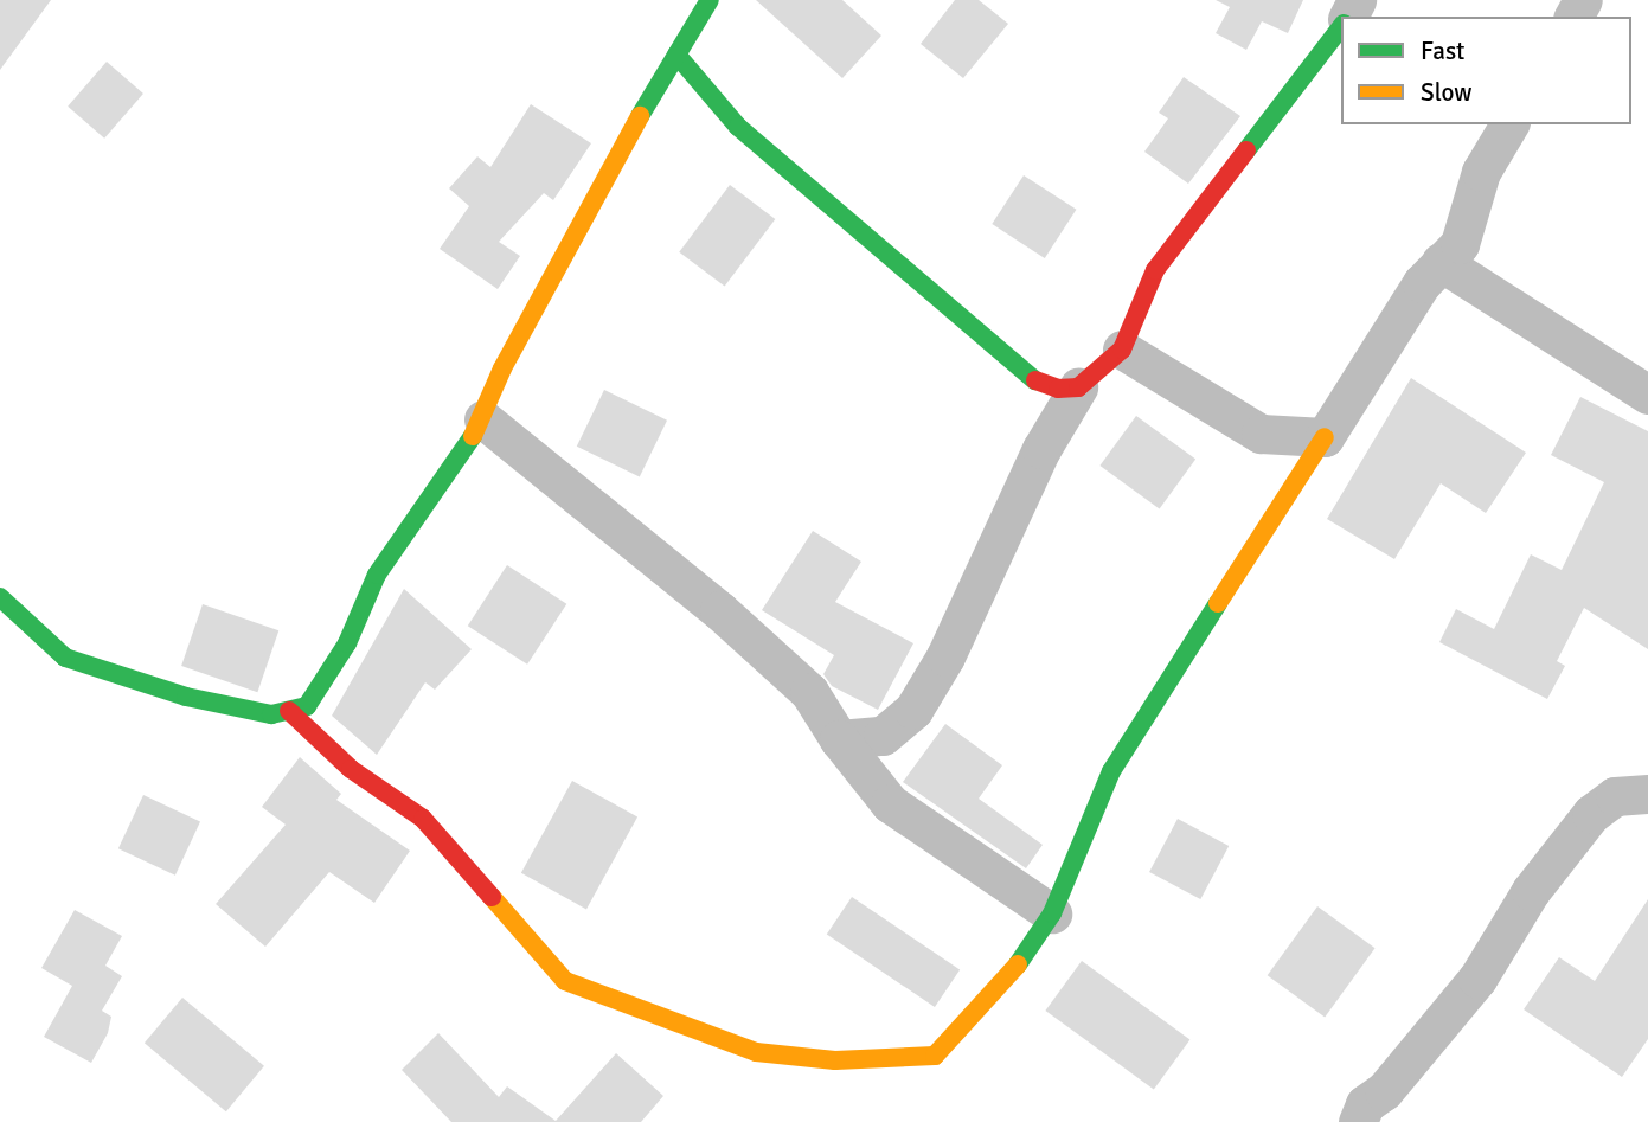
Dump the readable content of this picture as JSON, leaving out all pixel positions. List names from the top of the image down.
{
  "legend": ["Fast", "Slow"]
}
